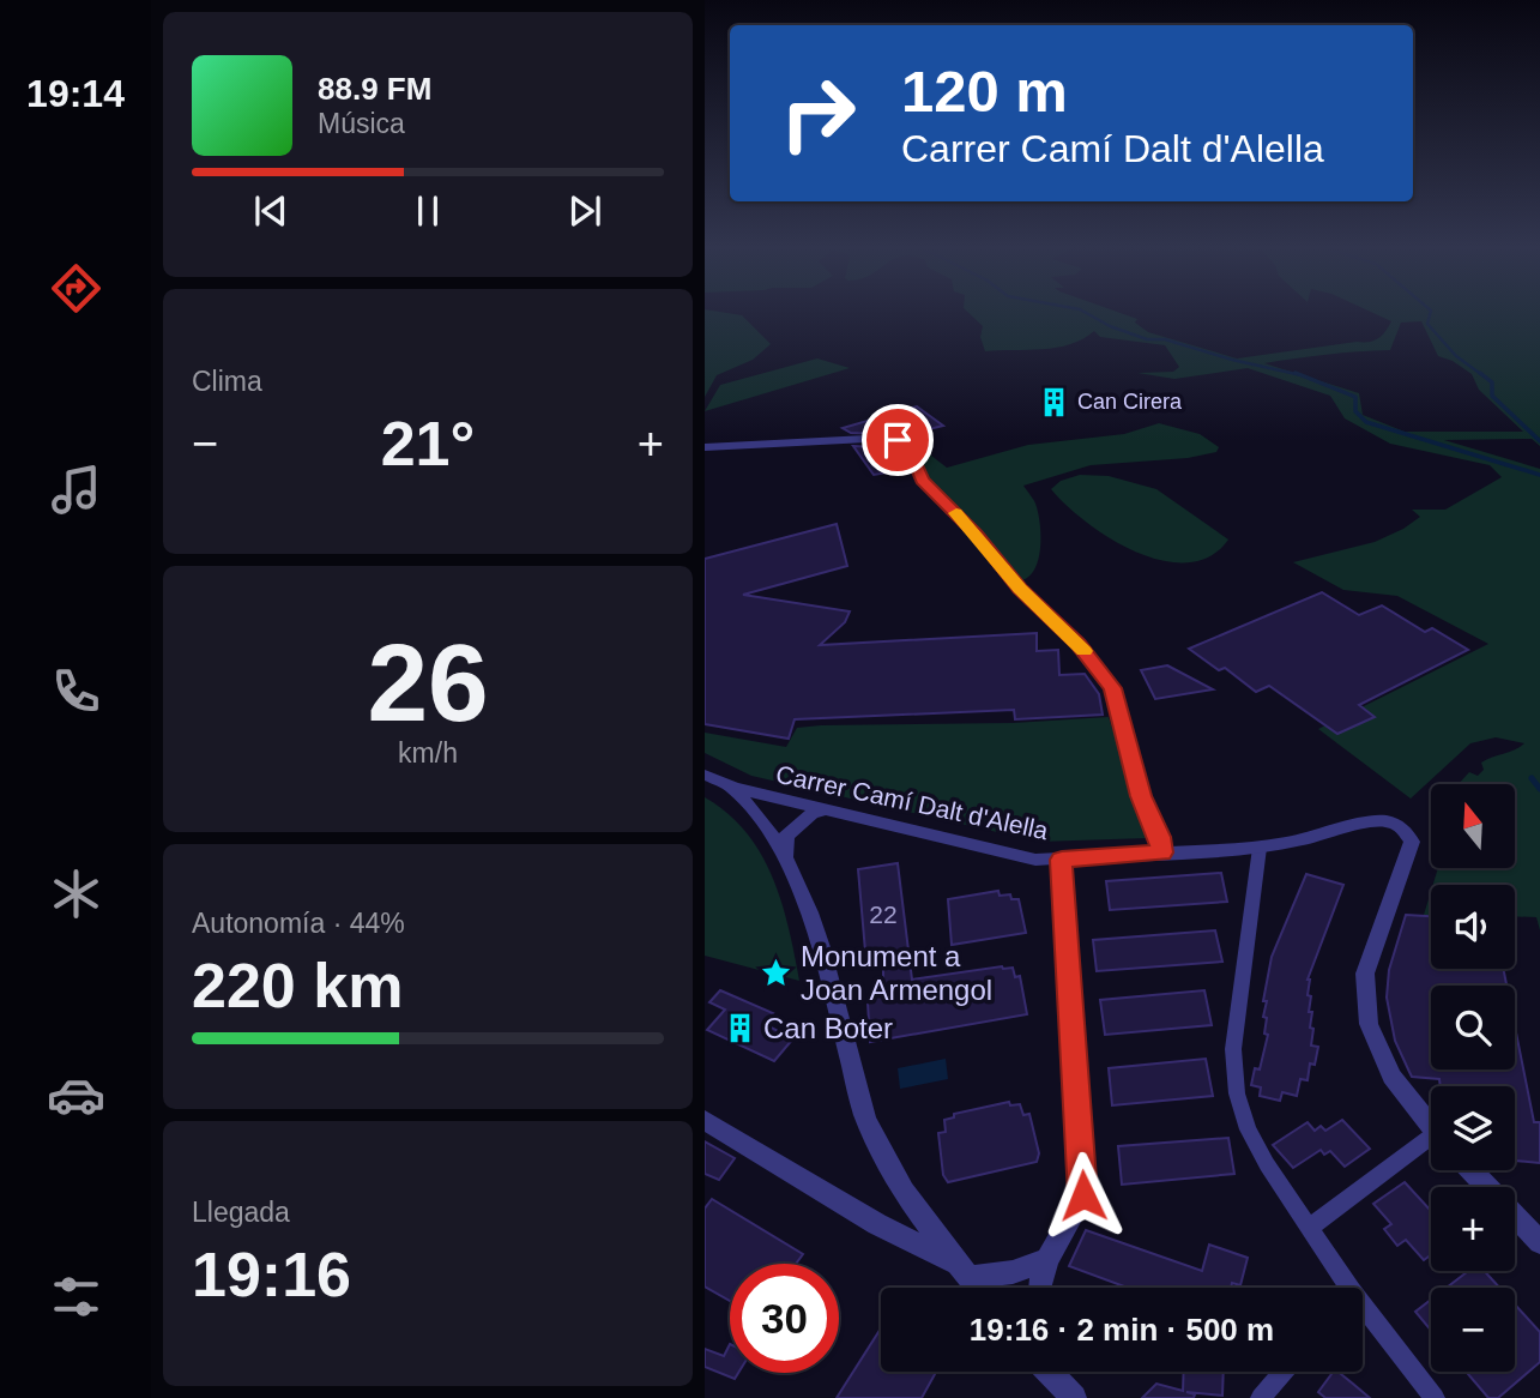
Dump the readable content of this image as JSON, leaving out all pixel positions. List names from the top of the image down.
{
  "streets": {
    "street": ["Carrer Camí Dalt d'Alella"]
  },
  "places": {
    "building": ["Can Cirera", "Can Boter"],
    "place": ["Monument a Joan Armengol"]
  },
  "house_numbers": ["22"],
  "north": "top",
  "page": {
    "tabs": "19:14",
    "turn": ["120 m", "Carrer Camí Dalt d'Alella"],
    "song": ["88.9 FM", "Música"],
    "tile": [
      "Clima",
      ["26", "km/h"],
      ["Autonomía · 44%", "220 km"],
      ["Llegada", "19:16"]
    ],
    "heat": ["−", "21°", "+"],
    "map_buttons": ["+", "−"],
    "limit": "30",
    "trip": "19:16 · 2 min · 500 m"
  }
}
